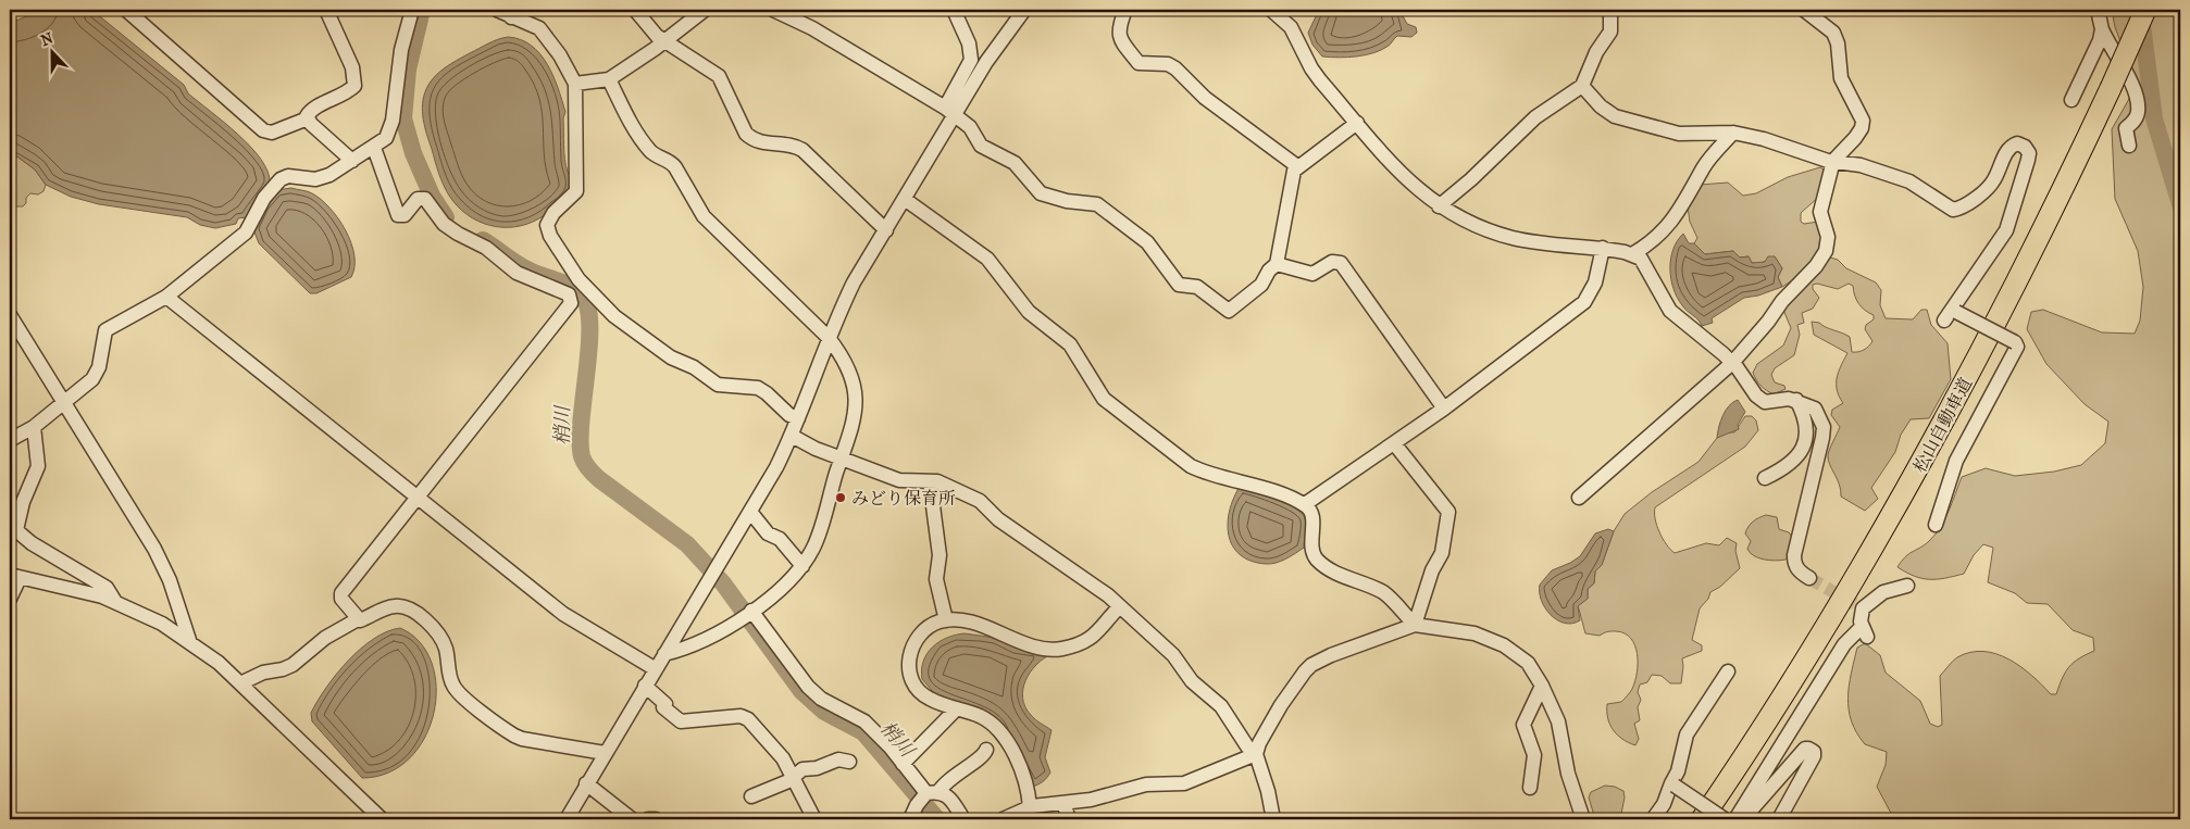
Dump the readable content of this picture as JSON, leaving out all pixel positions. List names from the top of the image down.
{
  "streets": {
    "highway": ["松山自動車道"]
  },
  "water": ["梢川"],
  "places": ["みどり保育所"],
  "north": "top"
}
